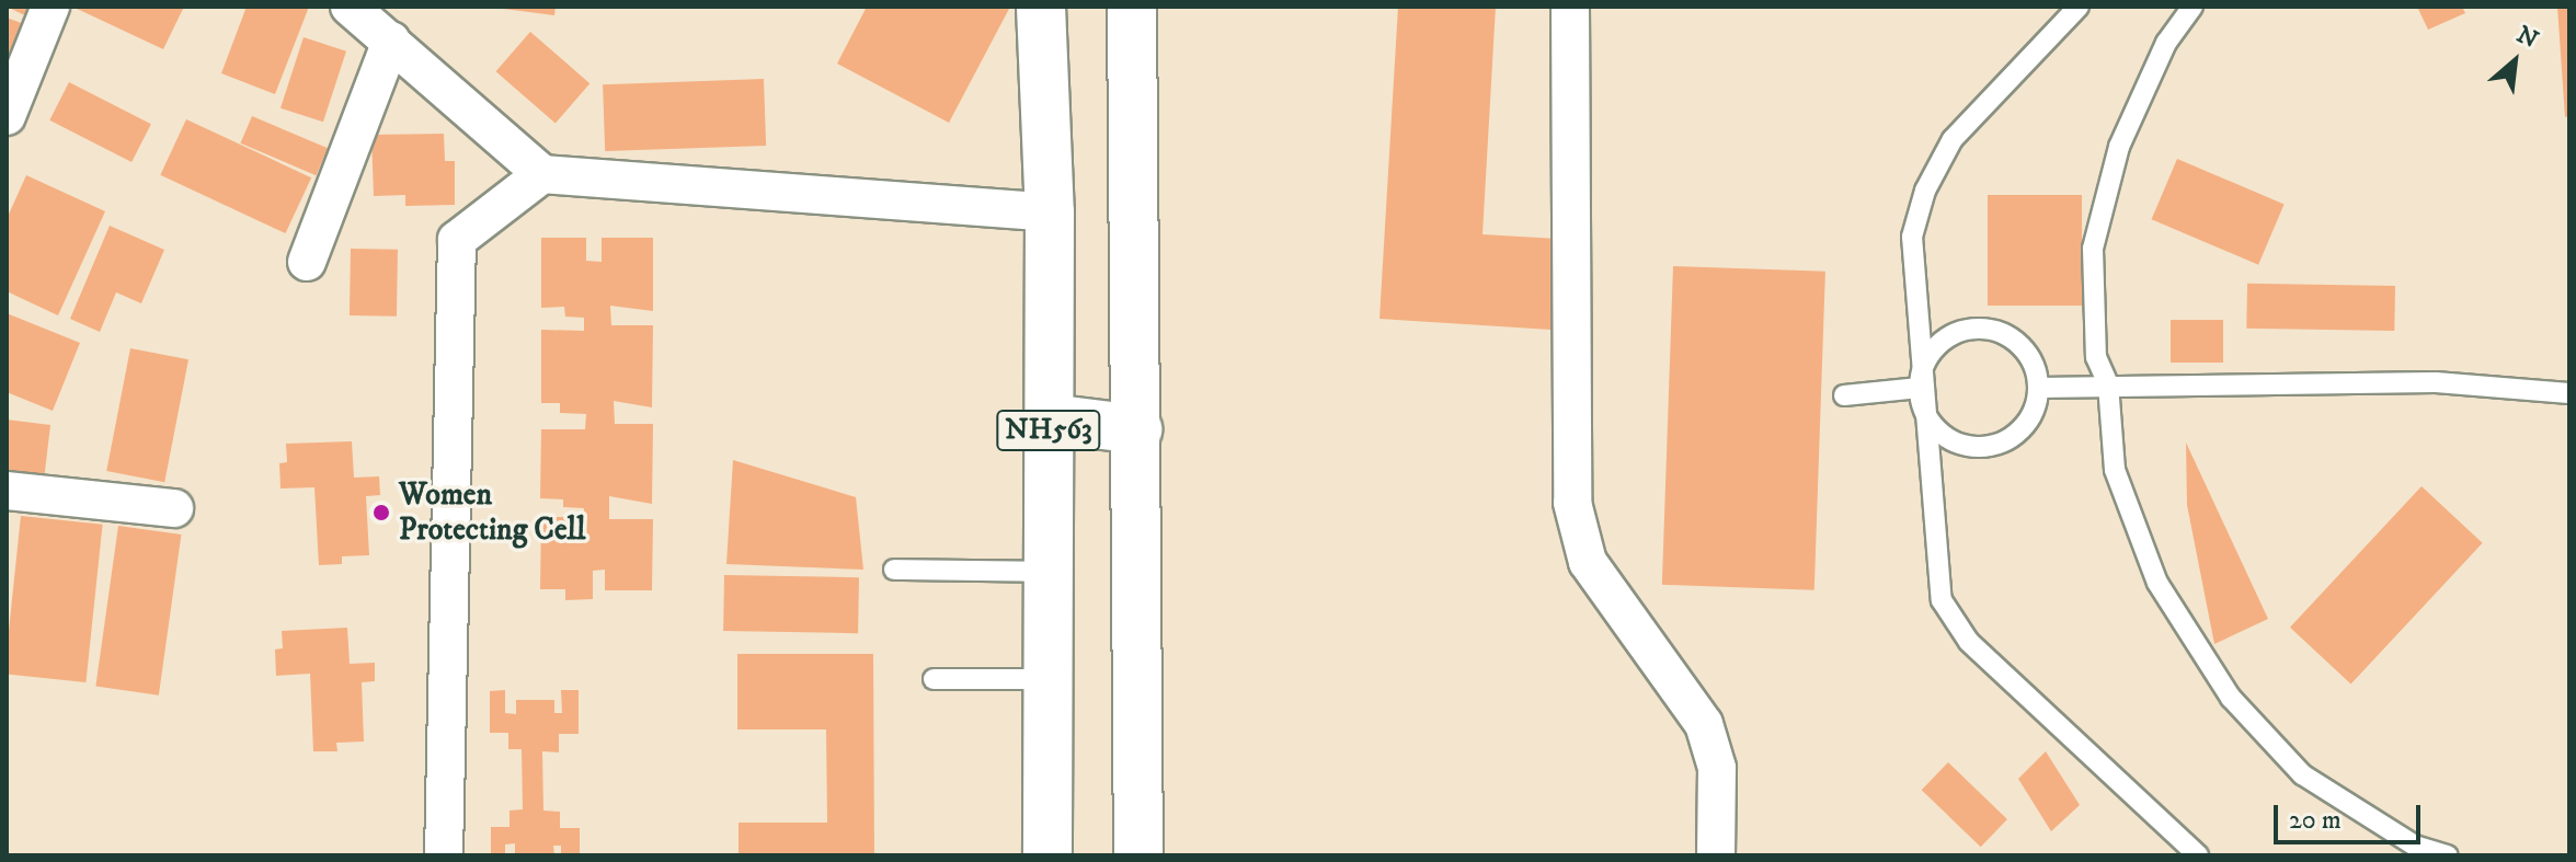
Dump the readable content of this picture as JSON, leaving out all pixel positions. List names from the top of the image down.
{
  "streets": {
    "highway": ["NH563"]
  },
  "places": ["Women Protecting Cell"],
  "scale_bar": "20 m",
  "north": "top right"
}
